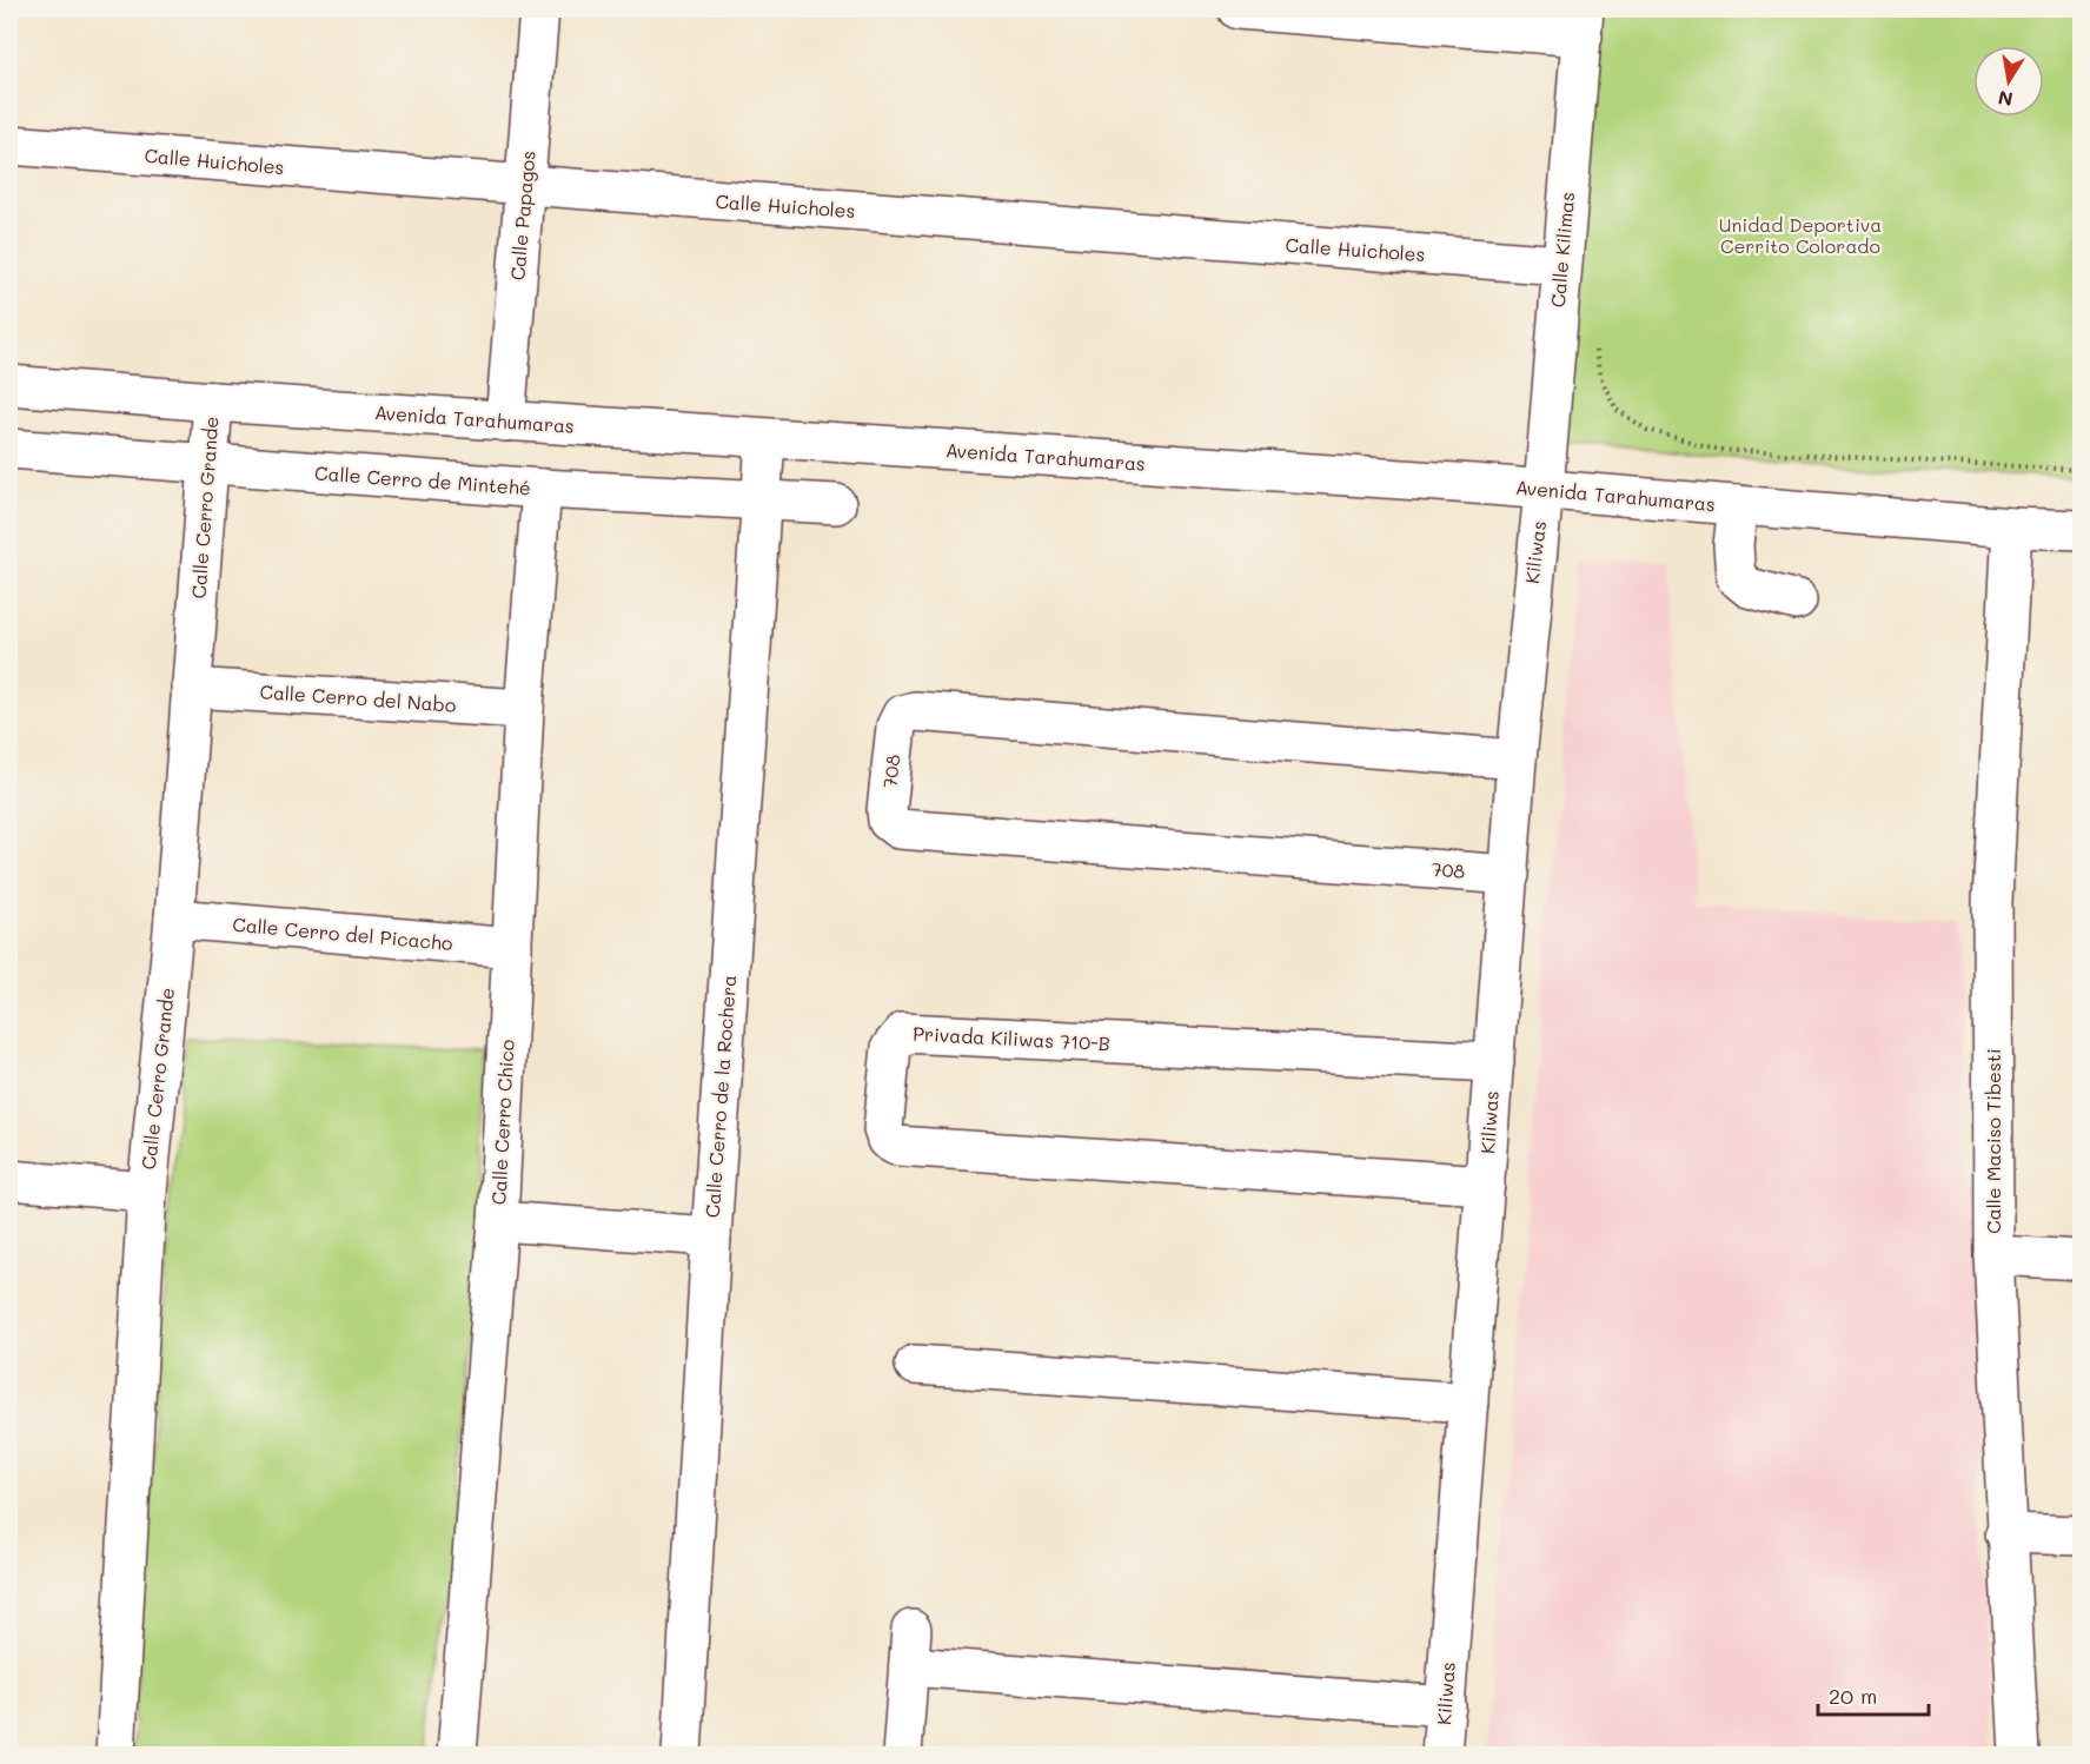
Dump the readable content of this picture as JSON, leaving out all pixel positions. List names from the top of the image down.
{
  "streets": {
    "street": [
      "Calle Huicholes",
      "Calle Papagos",
      "Calle Kilimas",
      "Avenida Tarahumaras",
      "Calle Cerro de Mintehé",
      "Calle Cerro Grande",
      "Kiliwas",
      "Calle Cerro del Nabo",
      "708",
      "Calle Cerro del Picacho",
      "Privada Kiliwas 710-B",
      "Calle Cerro de la Rochera",
      "Calle Cerro Chico",
      "Calle Maciso Tibesti"
    ]
  },
  "crossings": [
    ["Calle Huicholes", "Calle Papagos"],
    ["Calle Huicholes", "Calle Kilimas"],
    ["Calle Papagos", "Avenida Tarahumaras"],
    ["Calle Kilimas", "Avenida Tarahumaras"],
    ["Calle Kilimas", "Kiliwas"],
    ["Avenida Tarahumaras", "Calle Cerro Grande"],
    ["Avenida Tarahumaras", "Kiliwas"],
    ["Avenida Tarahumaras", "Calle Cerro de la Rochera"],
    ["Avenida Tarahumaras", "Calle Maciso Tibesti"],
    ["Calle Cerro de Mintehé", "Calle Cerro Grande"],
    ["Calle Cerro de Mintehé", "Calle Cerro de la Rochera"],
    ["Calle Cerro de Mintehé", "Calle Cerro Chico"],
    ["Calle Cerro Grande", "Calle Cerro del Nabo"],
    ["Calle Cerro Grande", "Calle Cerro del Picacho"],
    ["Kiliwas", "708"],
    ["Kiliwas", "Privada Kiliwas 710-B"],
    ["Calle Cerro del Nabo", "Calle Cerro Chico"],
    ["Calle Cerro del Picacho", "Calle Cerro Chico"]
  ],
  "parks": ["Unidad Deportiva Cerrito Colorado"],
  "scale_bar": "20 m",
  "north": "bottom"
}
